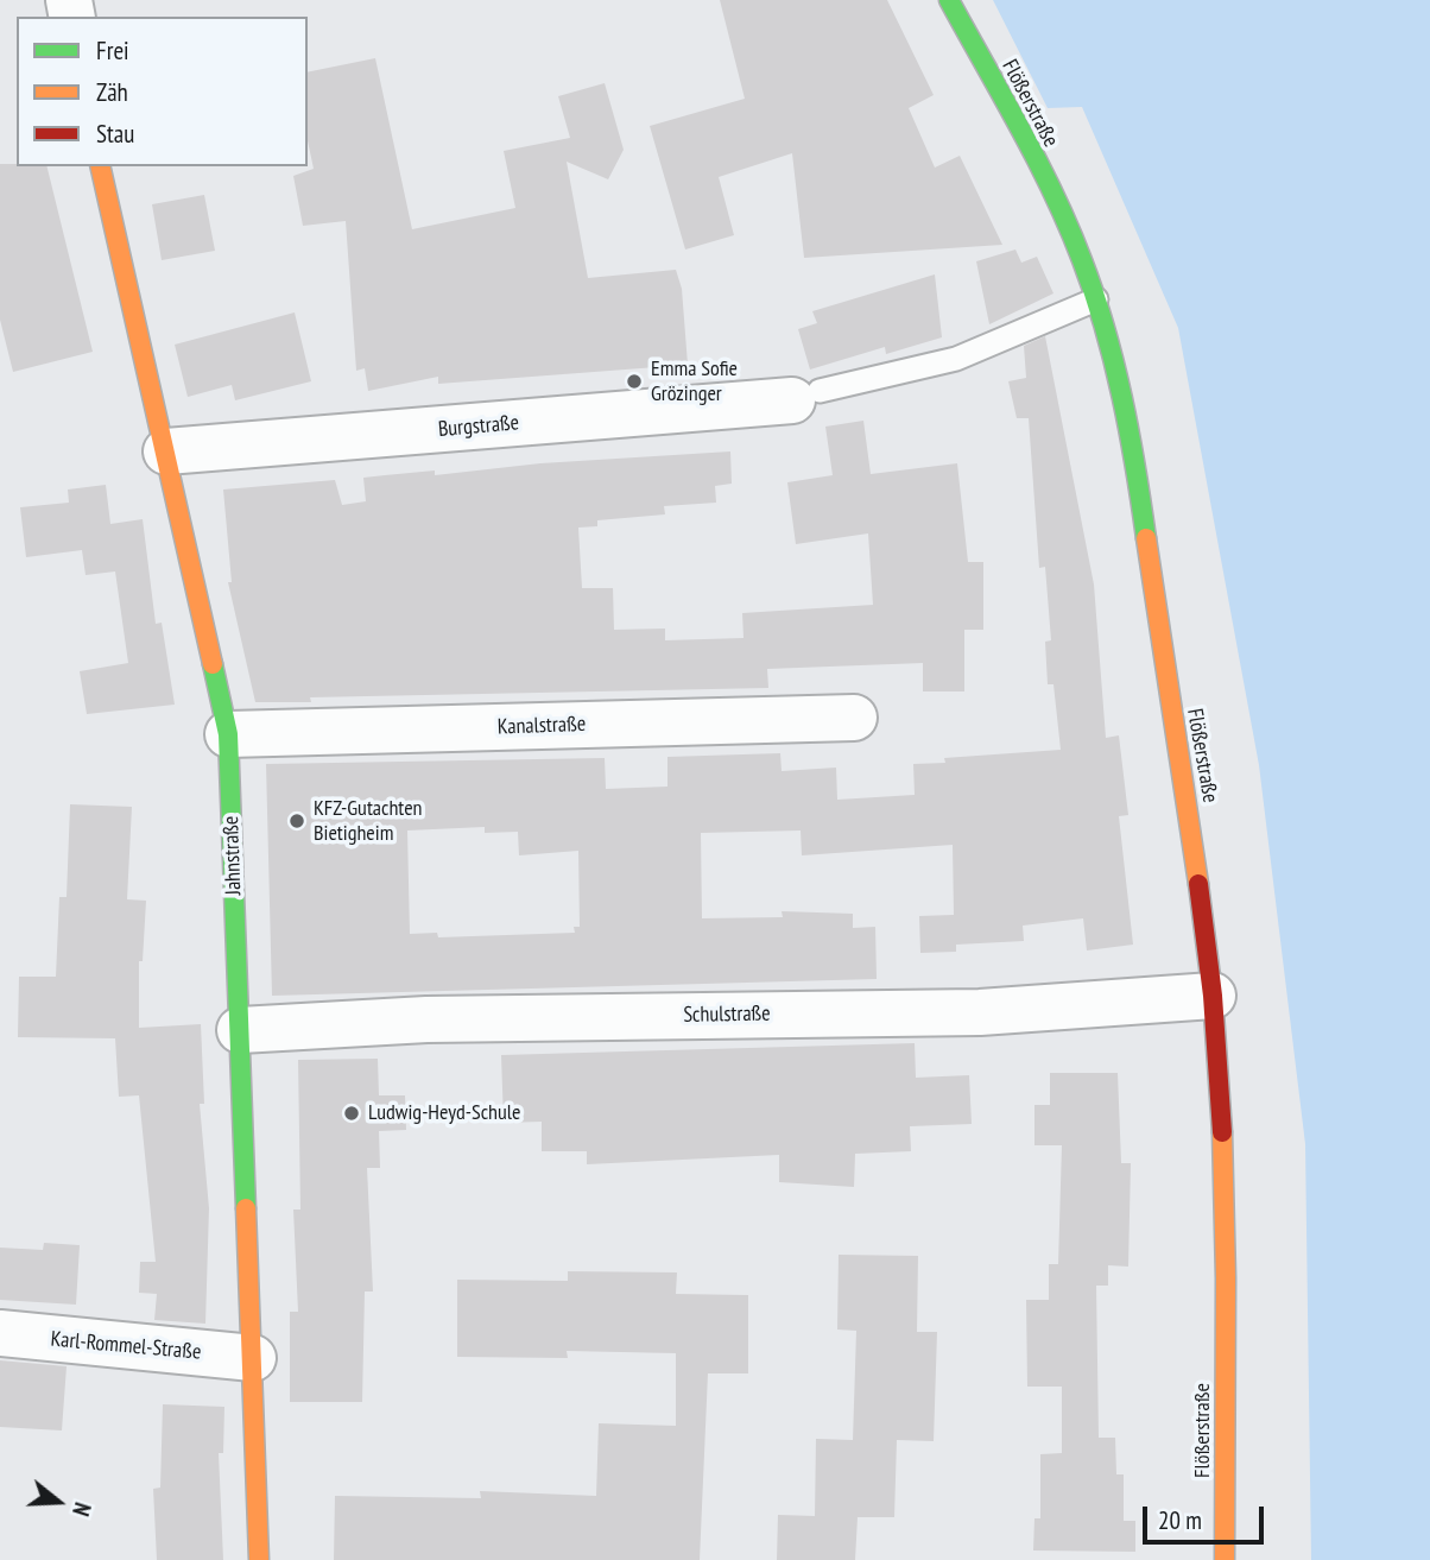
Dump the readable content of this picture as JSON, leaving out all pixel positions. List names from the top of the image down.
{
  "streets": {
    "street": [
      "Flößerstraße",
      "Burgstraße",
      "Kanalstraße",
      "Jahnstraße",
      "Schulstraße",
      "Karl-Rommel-Straße"
    ]
  },
  "crossings": [
    ["Flößerstraße", "Burgstraße"],
    ["Flößerstraße", "Schulstraße"],
    ["Burgstraße", "Jahnstraße"],
    ["Kanalstraße", "Jahnstraße"],
    ["Jahnstraße", "Schulstraße"],
    ["Jahnstraße", "Karl-Rommel-Straße"]
  ],
  "places": ["Emma Sofie Grözinger", "KFZ-Gutachten Bietigheim", "Ludwig-Heyd-Schule"],
  "legend": ["Frei", "Zäh", "Stau"],
  "scale_bar": "20 m",
  "north": "right"
}
